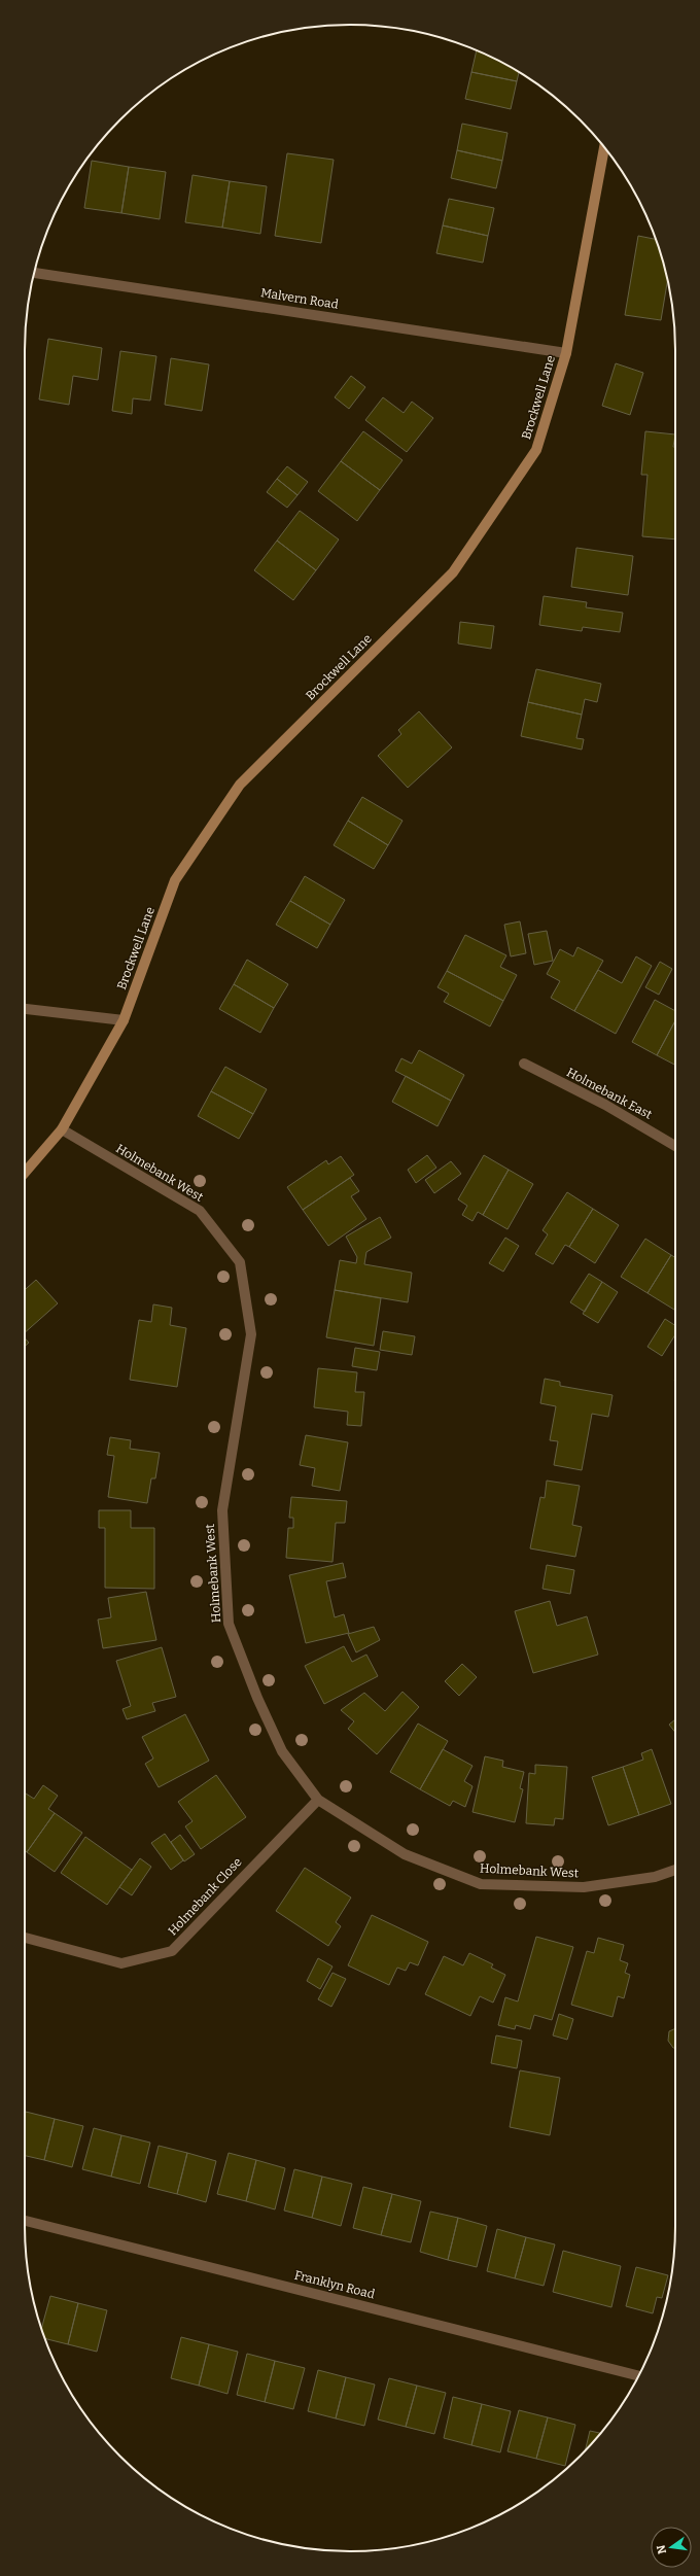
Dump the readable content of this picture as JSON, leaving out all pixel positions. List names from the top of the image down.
{
  "streets": {
    "street": [
      "Malvern Road",
      "Brockwell Lane",
      "Holmebank East",
      "Holmebank West",
      "Holmebank Close",
      "Franklyn Road"
    ]
  },
  "crossings": [
    ["Malvern Road", "Brockwell Lane"],
    ["Brockwell Lane", "Holmebank West"],
    ["Holmebank West", "Holmebank Close"]
  ],
  "north": "left"
}
